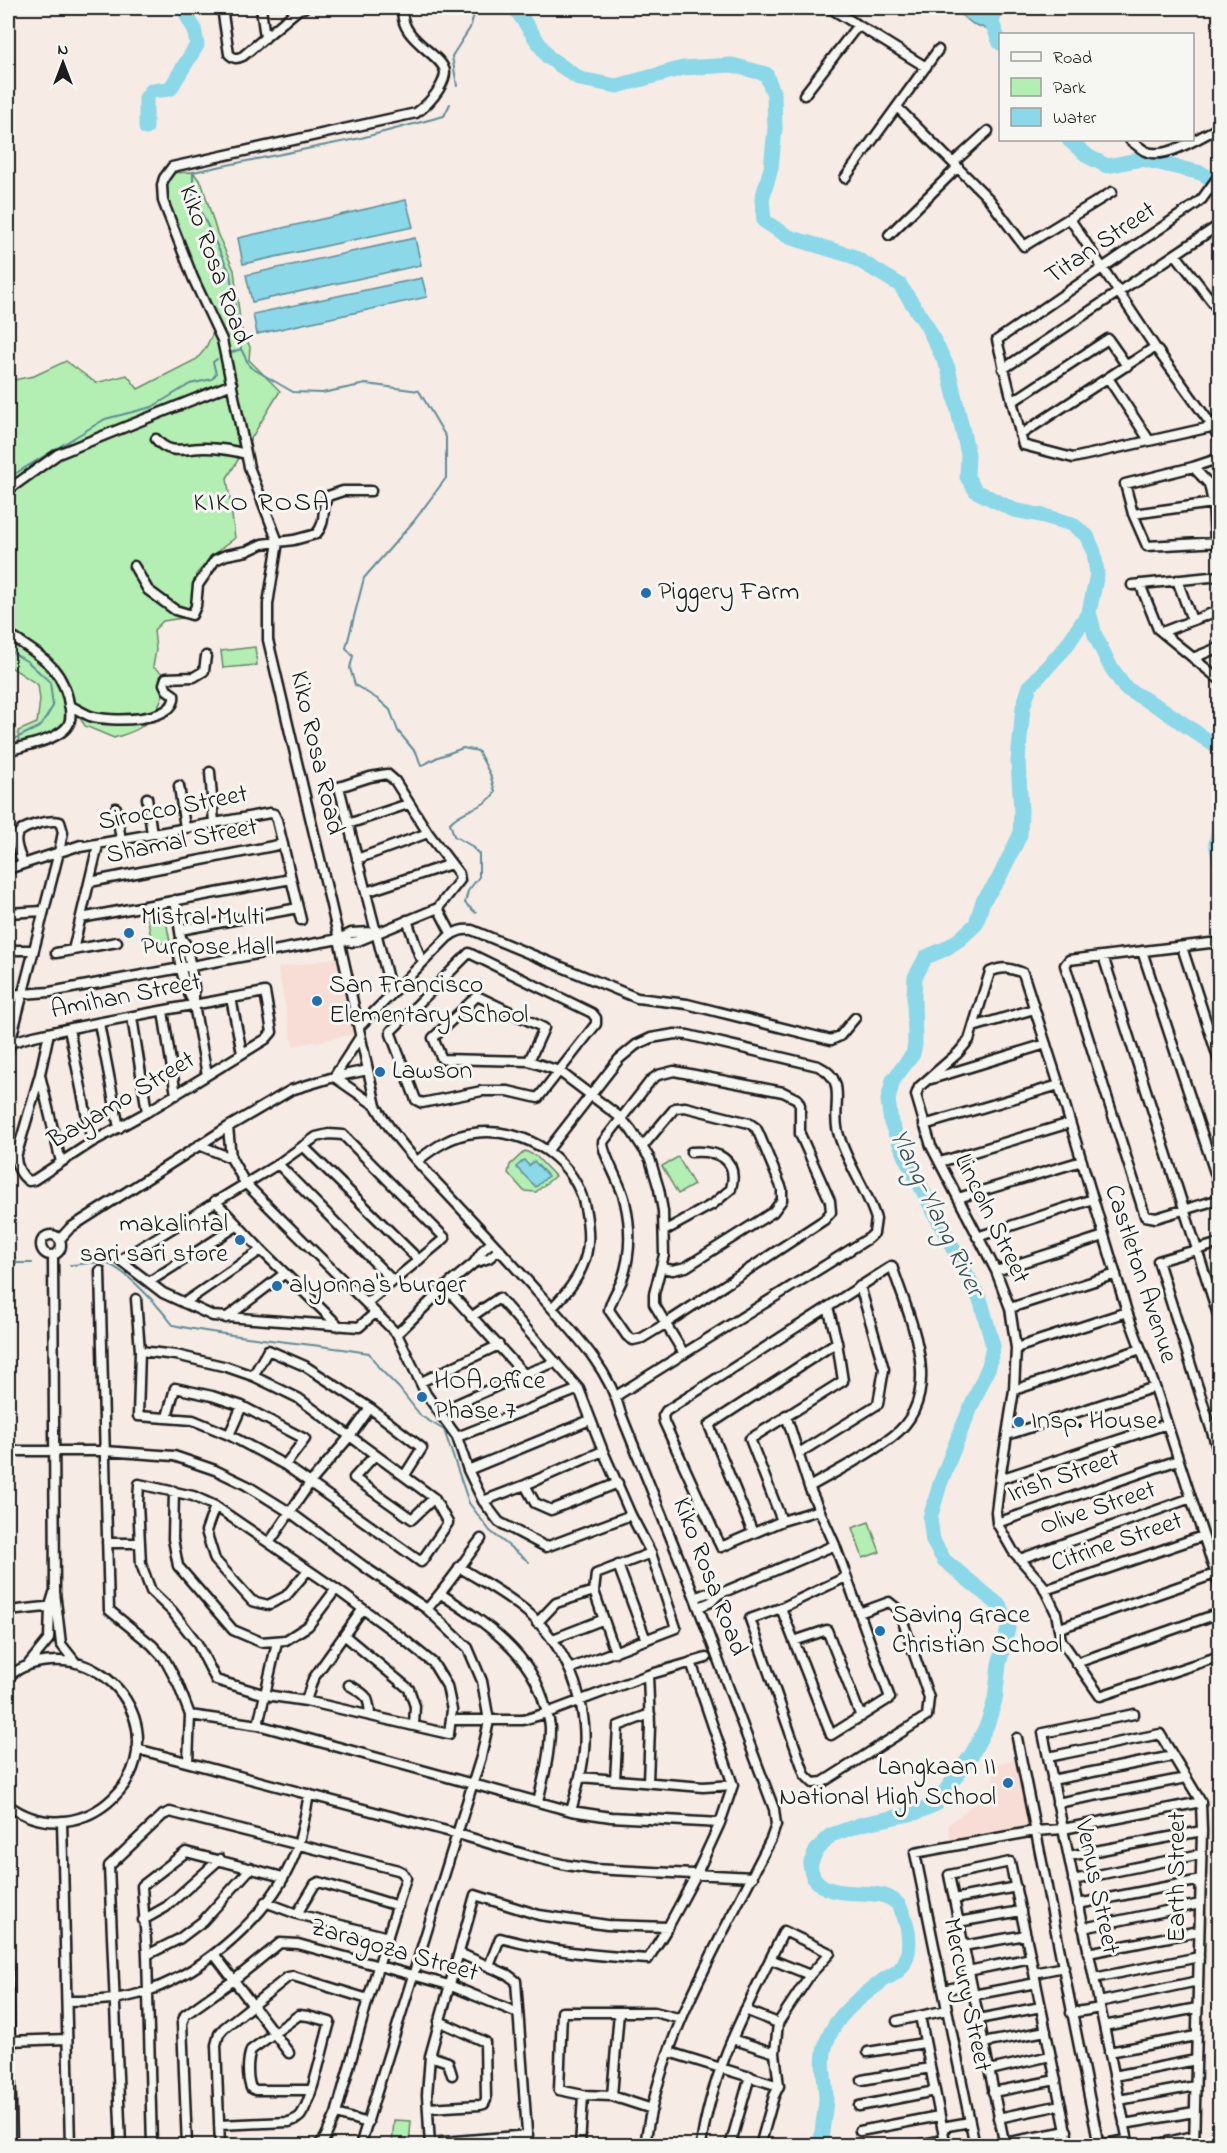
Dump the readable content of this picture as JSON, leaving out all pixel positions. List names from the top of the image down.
{
  "streets": {
    "street": [
      "Titan Street",
      "Kiko Rosa Road",
      "Sirocco Street",
      "Shamal Street",
      "Amihan Street",
      "Bayamo Street",
      "Lincoln Street",
      "Castleton Avenue",
      "Irish Street",
      "Olive Street",
      "Citrine Street",
      "Earth Street",
      "Venus Street",
      "Zaragoza Street",
      "Mercury Street"
    ]
  },
  "crossings": [
    ["Sirocco Street", "Shamal Street"],
    ["Amihan Street", "Bayamo Street"],
    ["Lincoln Street", "Irish Street"],
    ["Castleton Avenue", "Irish Street"],
    ["Castleton Avenue", "Olive Street"],
    ["Castleton Avenue", "Citrine Street"],
    ["Earth Street", "Venus Street"]
  ],
  "districts": ["KIKO ROSA"],
  "water": ["Ylang-Ylang River"],
  "places": [
    "Piggery Farm",
    "Mistral Multi Purpose Hall",
    "San Francisco Elementary School",
    "Lawson",
    "makalintal sari sari store",
    "alyonna's burger",
    "HOA office Phase 7",
    "Insp. House",
    "Saving Grace Christian School",
    "Langkaan II National High School"
  ],
  "legend": ["Road", "Park", "Water"],
  "north": "top"
}
